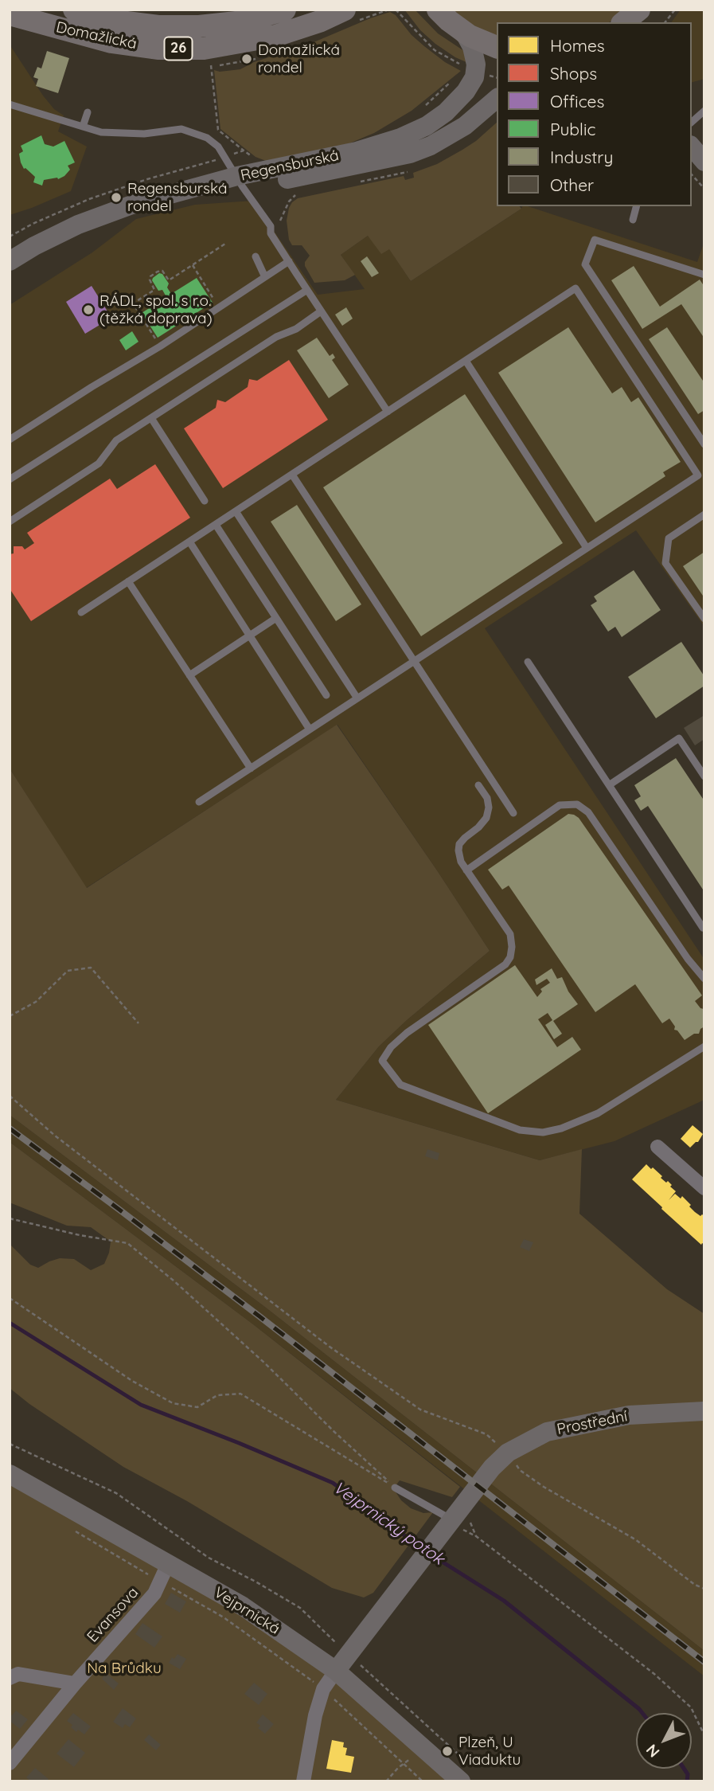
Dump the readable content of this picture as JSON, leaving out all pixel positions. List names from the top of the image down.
{
  "streets": {
    "main road": [
      "Domažlická",
      "26",
      "Regensburská",
      "Prostřední",
      "Vejprnická"
    ],
    "street": ["Evansova"]
  },
  "crossings": [
    ["Prostřední", "Vejprnická"],
    ["Vejprnická", "Evansova"]
  ],
  "water": ["Vejprnický potok"],
  "parks": ["Na Brůdku"],
  "places": [
    "Domažlická rondel",
    "Regensburská rondel",
    "RÁDL, spol. s r.o. (těžká doprava)",
    "Plzeň, U Viaduktu"
  ],
  "legend": [
    "Homes",
    "Shops",
    "Offices",
    "Public",
    "Industry",
    "Other"
  ],
  "north": "bottom left"
}
